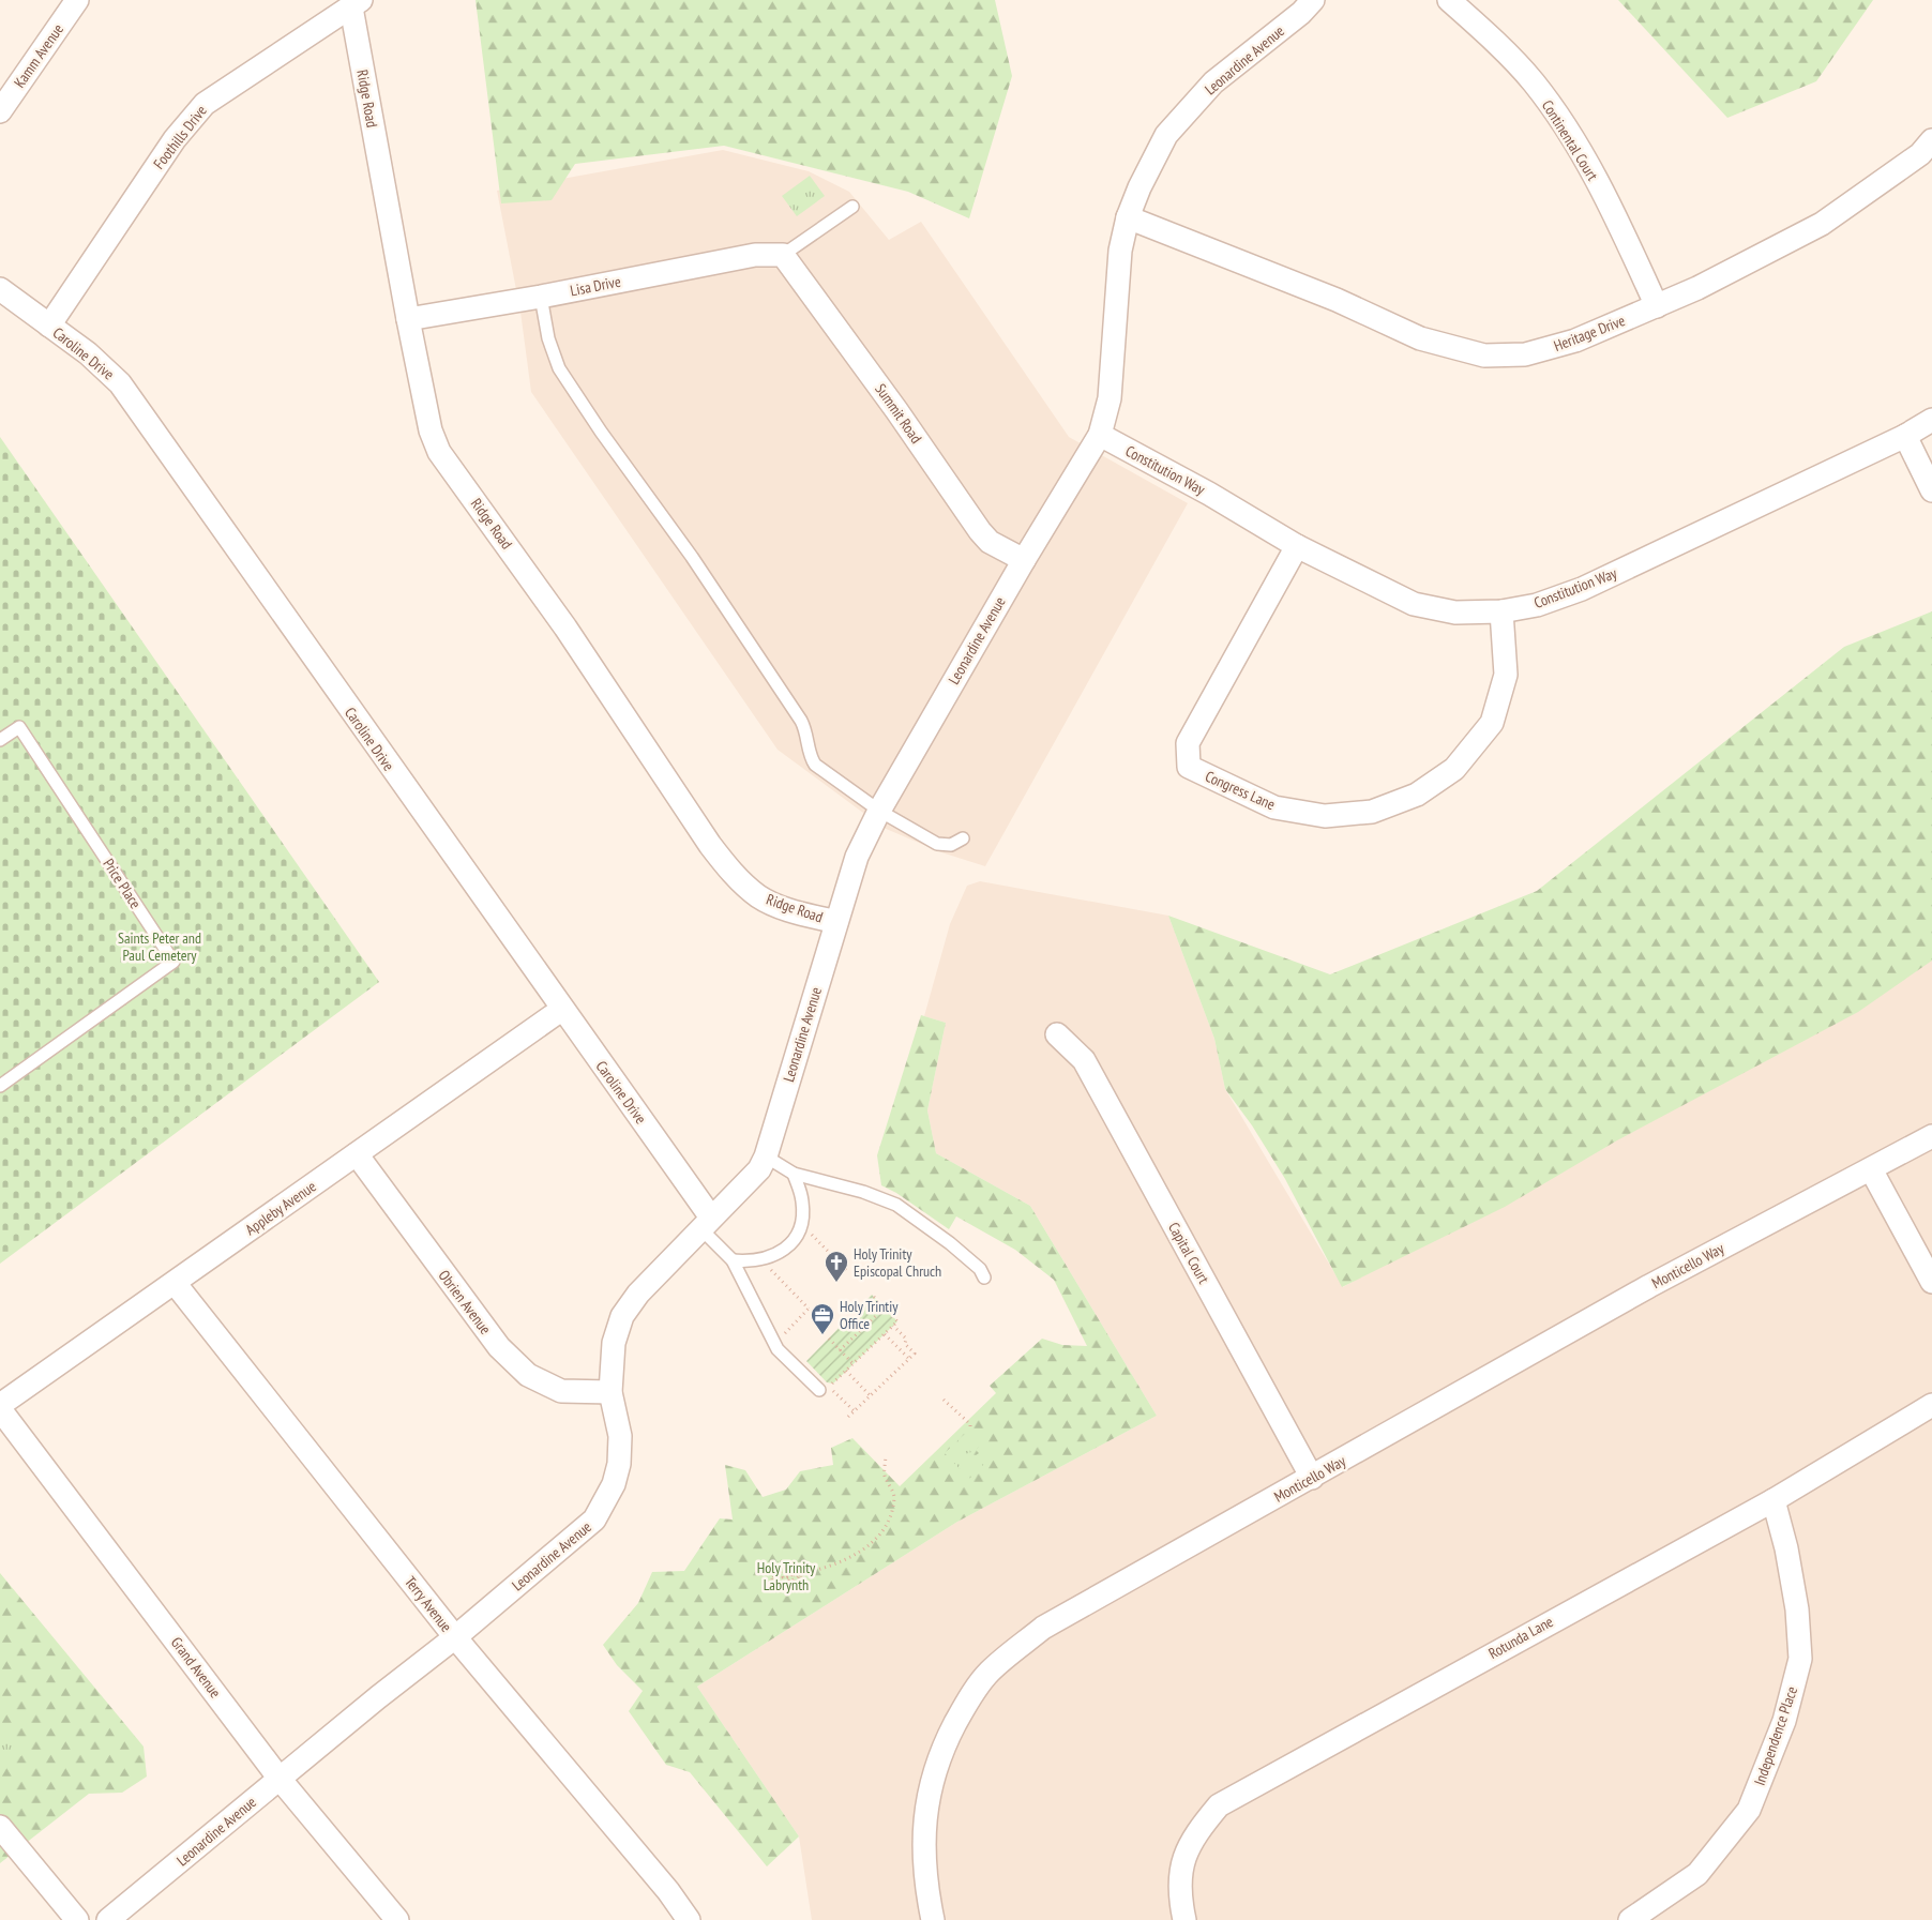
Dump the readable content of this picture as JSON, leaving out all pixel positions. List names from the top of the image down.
{
  "streets": {
    "street": [
      "Kamm Avenue",
      "Leonardine Avenue",
      "Ridge Road",
      "Foothills Drive",
      "Continental Court",
      "Lisa Drive",
      "Heritage Drive",
      "Caroline Drive",
      "Summit Road",
      "Constitution Way",
      "Congress Lane",
      "Appleby Avenue",
      "Capital Court",
      "Monticello Way",
      "Obrien Avenue",
      "Terry Avenue",
      "Rotunda Lane",
      "Grand Avenue",
      "Independence Place"
    ],
    "lane": ["Price Place"]
  },
  "crossings": [
    ["Leonardine Avenue", "Ridge Road"],
    ["Leonardine Avenue", "Heritage Drive"],
    ["Leonardine Avenue", "Caroline Drive"],
    ["Leonardine Avenue", "Summit Road"],
    ["Leonardine Avenue", "Constitution Way"],
    ["Leonardine Avenue", "Obrien Avenue"],
    ["Leonardine Avenue", "Terry Avenue"],
    ["Leonardine Avenue", "Grand Avenue"],
    ["Ridge Road", "Foothills Drive"],
    ["Ridge Road", "Lisa Drive"],
    ["Foothills Drive", "Caroline Drive"],
    ["Continental Court", "Heritage Drive"],
    ["Lisa Drive", "Summit Road"],
    ["Caroline Drive", "Appleby Avenue"],
    ["Constitution Way", "Congress Lane"],
    ["Appleby Avenue", "Obrien Avenue"],
    ["Appleby Avenue", "Terry Avenue"],
    ["Appleby Avenue", "Grand Avenue"],
    ["Capital Court", "Monticello Way"],
    ["Rotunda Lane", "Independence Place"]
  ],
  "parks": ["Saints Peter and Paul Cemetery", "Holy Trinity Labrynth"],
  "places": {
    "church": ["Holy Trinity Episcopal Chruch"],
    "office": ["Holy Trintiy Office"]
  }
}
